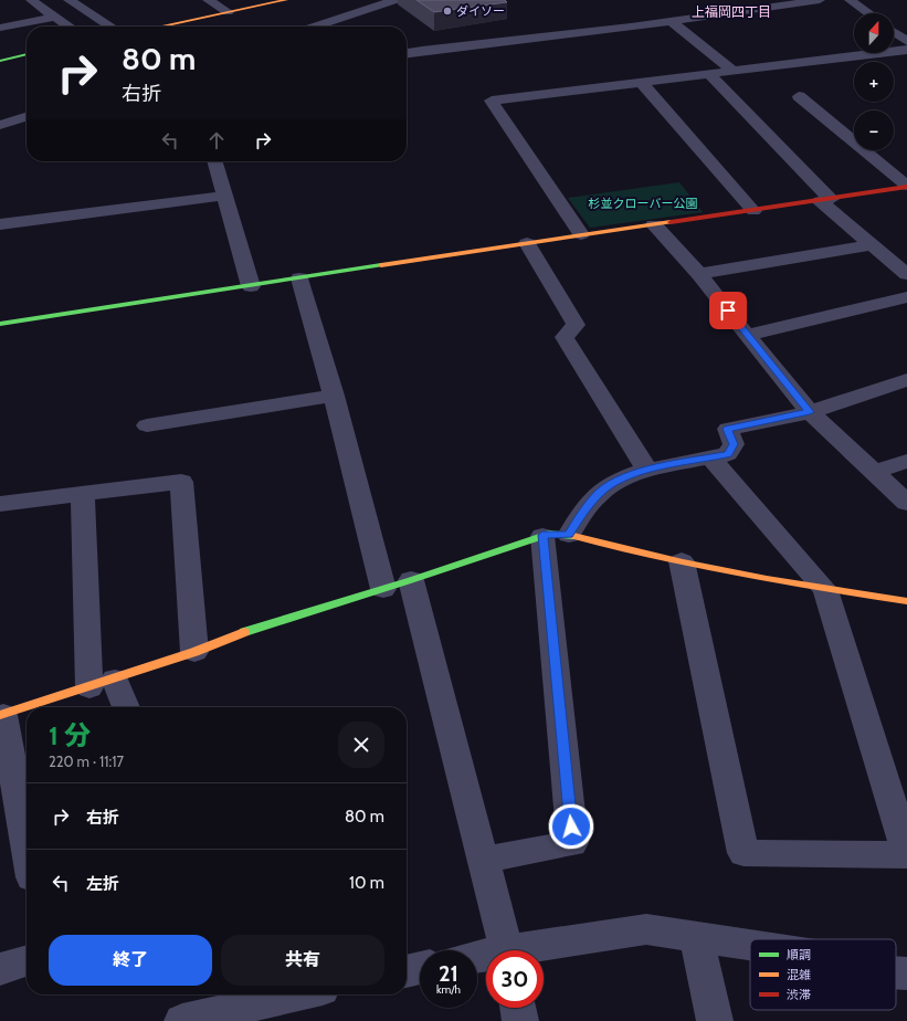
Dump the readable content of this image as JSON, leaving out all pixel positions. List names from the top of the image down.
{
  "districts": ["上福岡四丁目"],
  "parks": ["杉並クローバー公園"],
  "places": ["ダイソー"],
  "legend": ["順調", "混雑", "渋滞"],
  "north": "top",
  "page": {
    "map_buttons": ["+", "−"],
    "turn": ["80 m", "右折"],
    "heading": ["1 分", "220 m · 11:17"],
    "list": [
      {
        "name": "右折",
        "value": "80 m"
      },
      {
        "name": "左折",
        "value": "10 m"
      }
    ],
    "buttons": ["終了", "共有"],
    "speed": "21 km/h",
    "limit": "30"
  }
}
